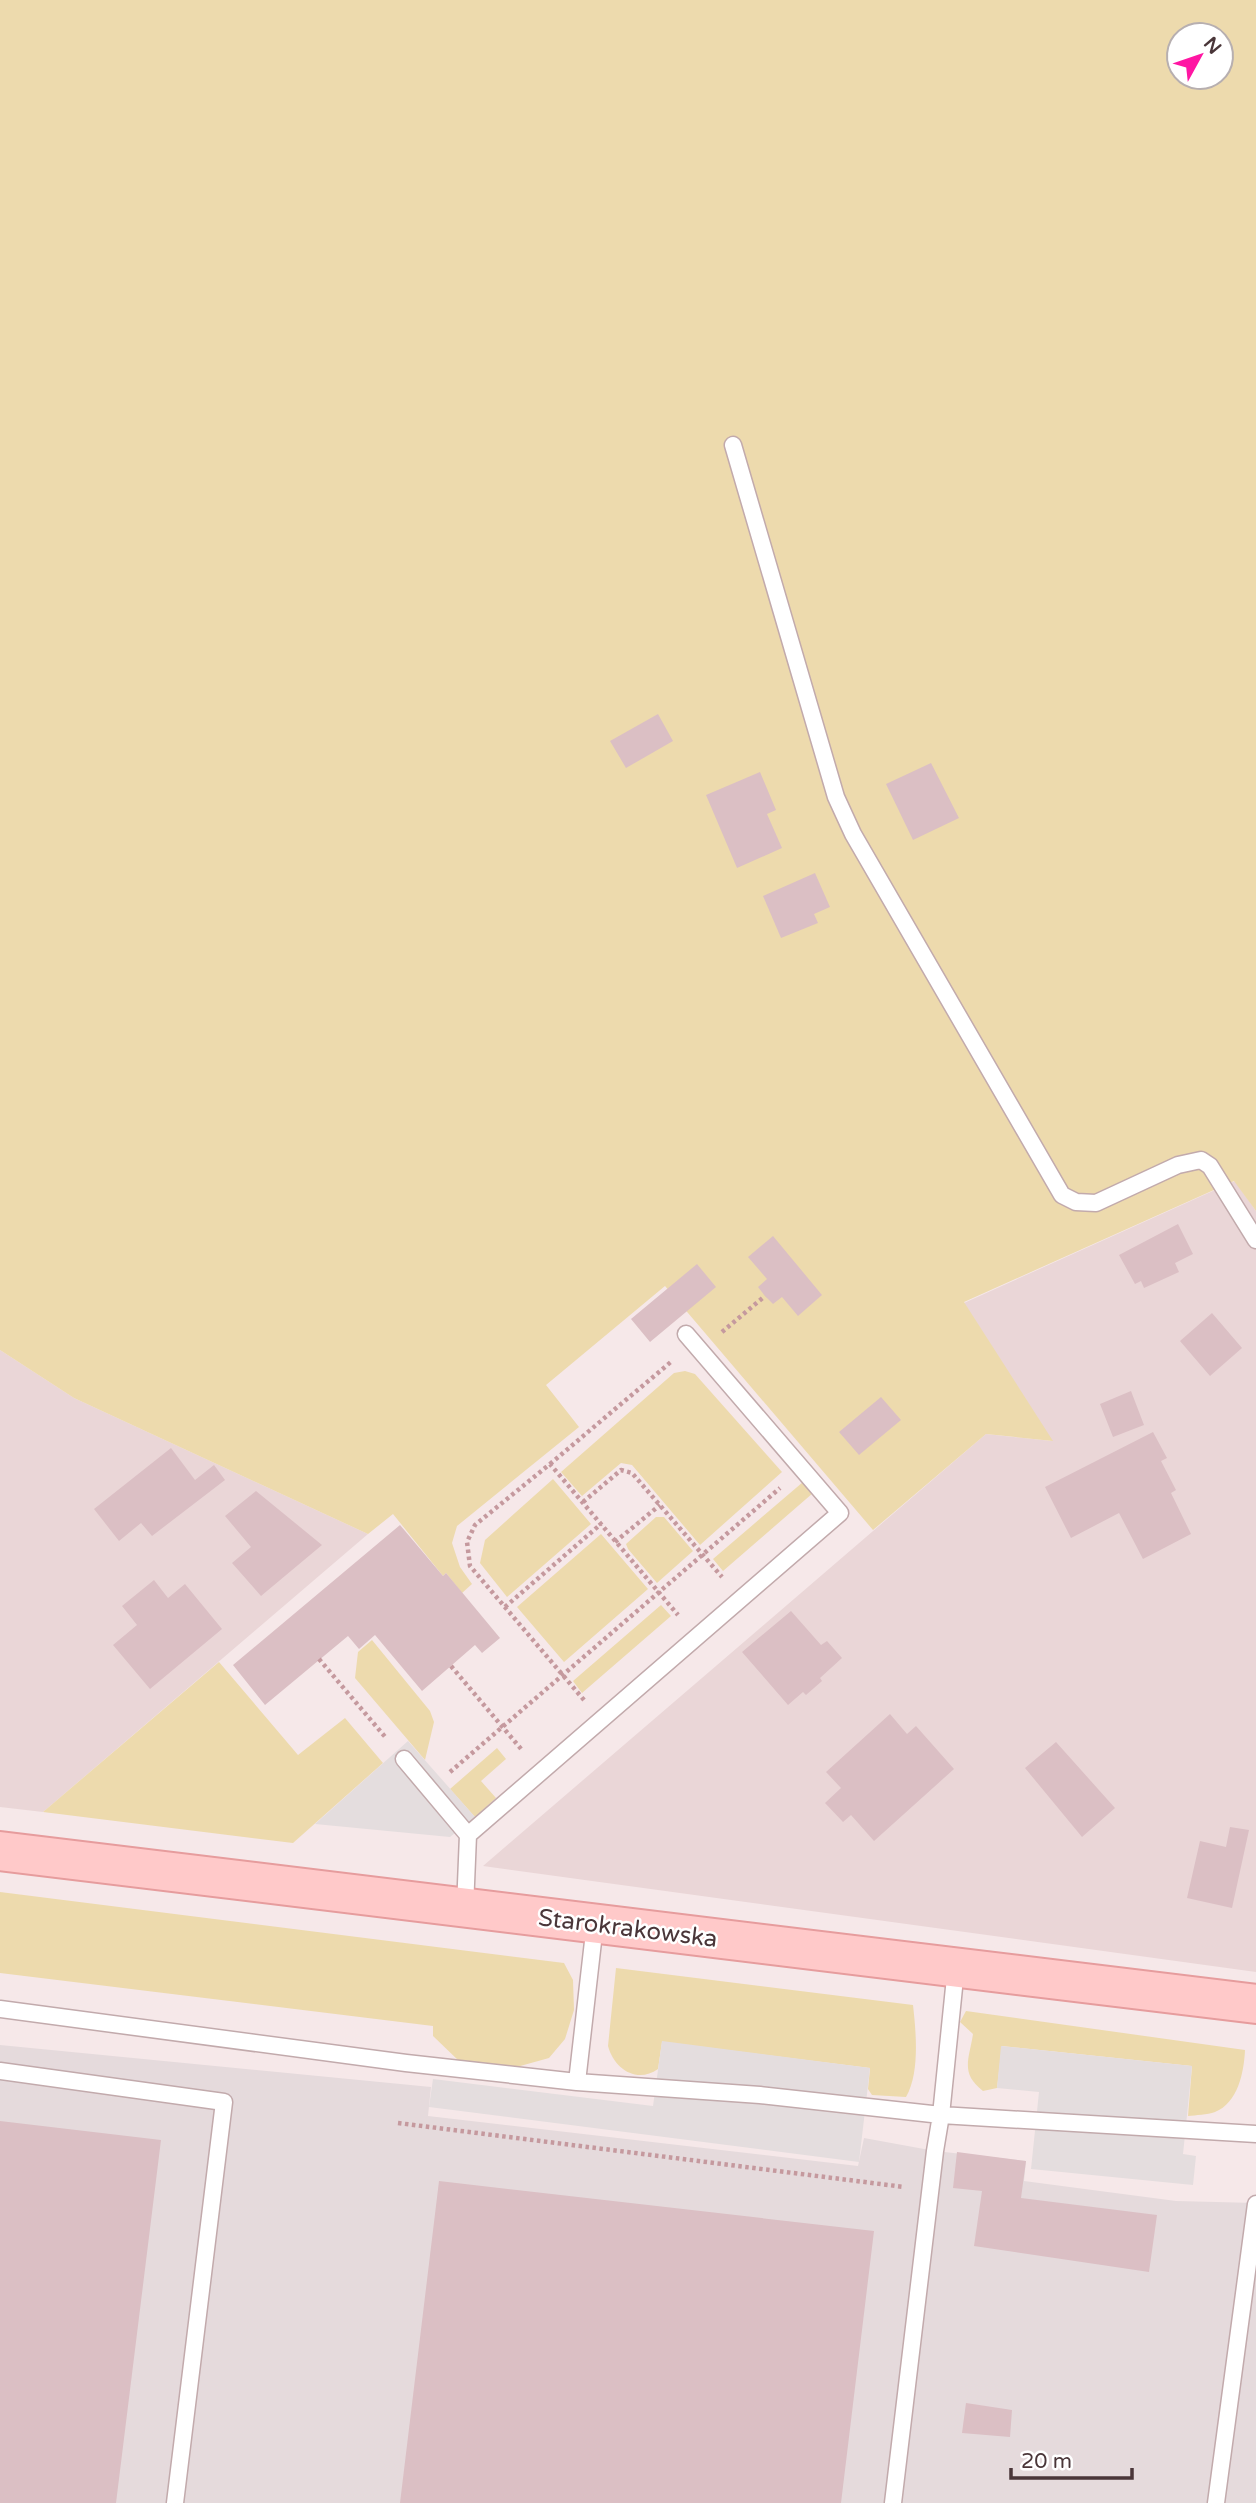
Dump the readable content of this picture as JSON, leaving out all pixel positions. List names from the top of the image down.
{
  "streets": {
    "street": ["Starokrakowska"]
  },
  "scale_bar": "20 m",
  "north": "top right"
}
